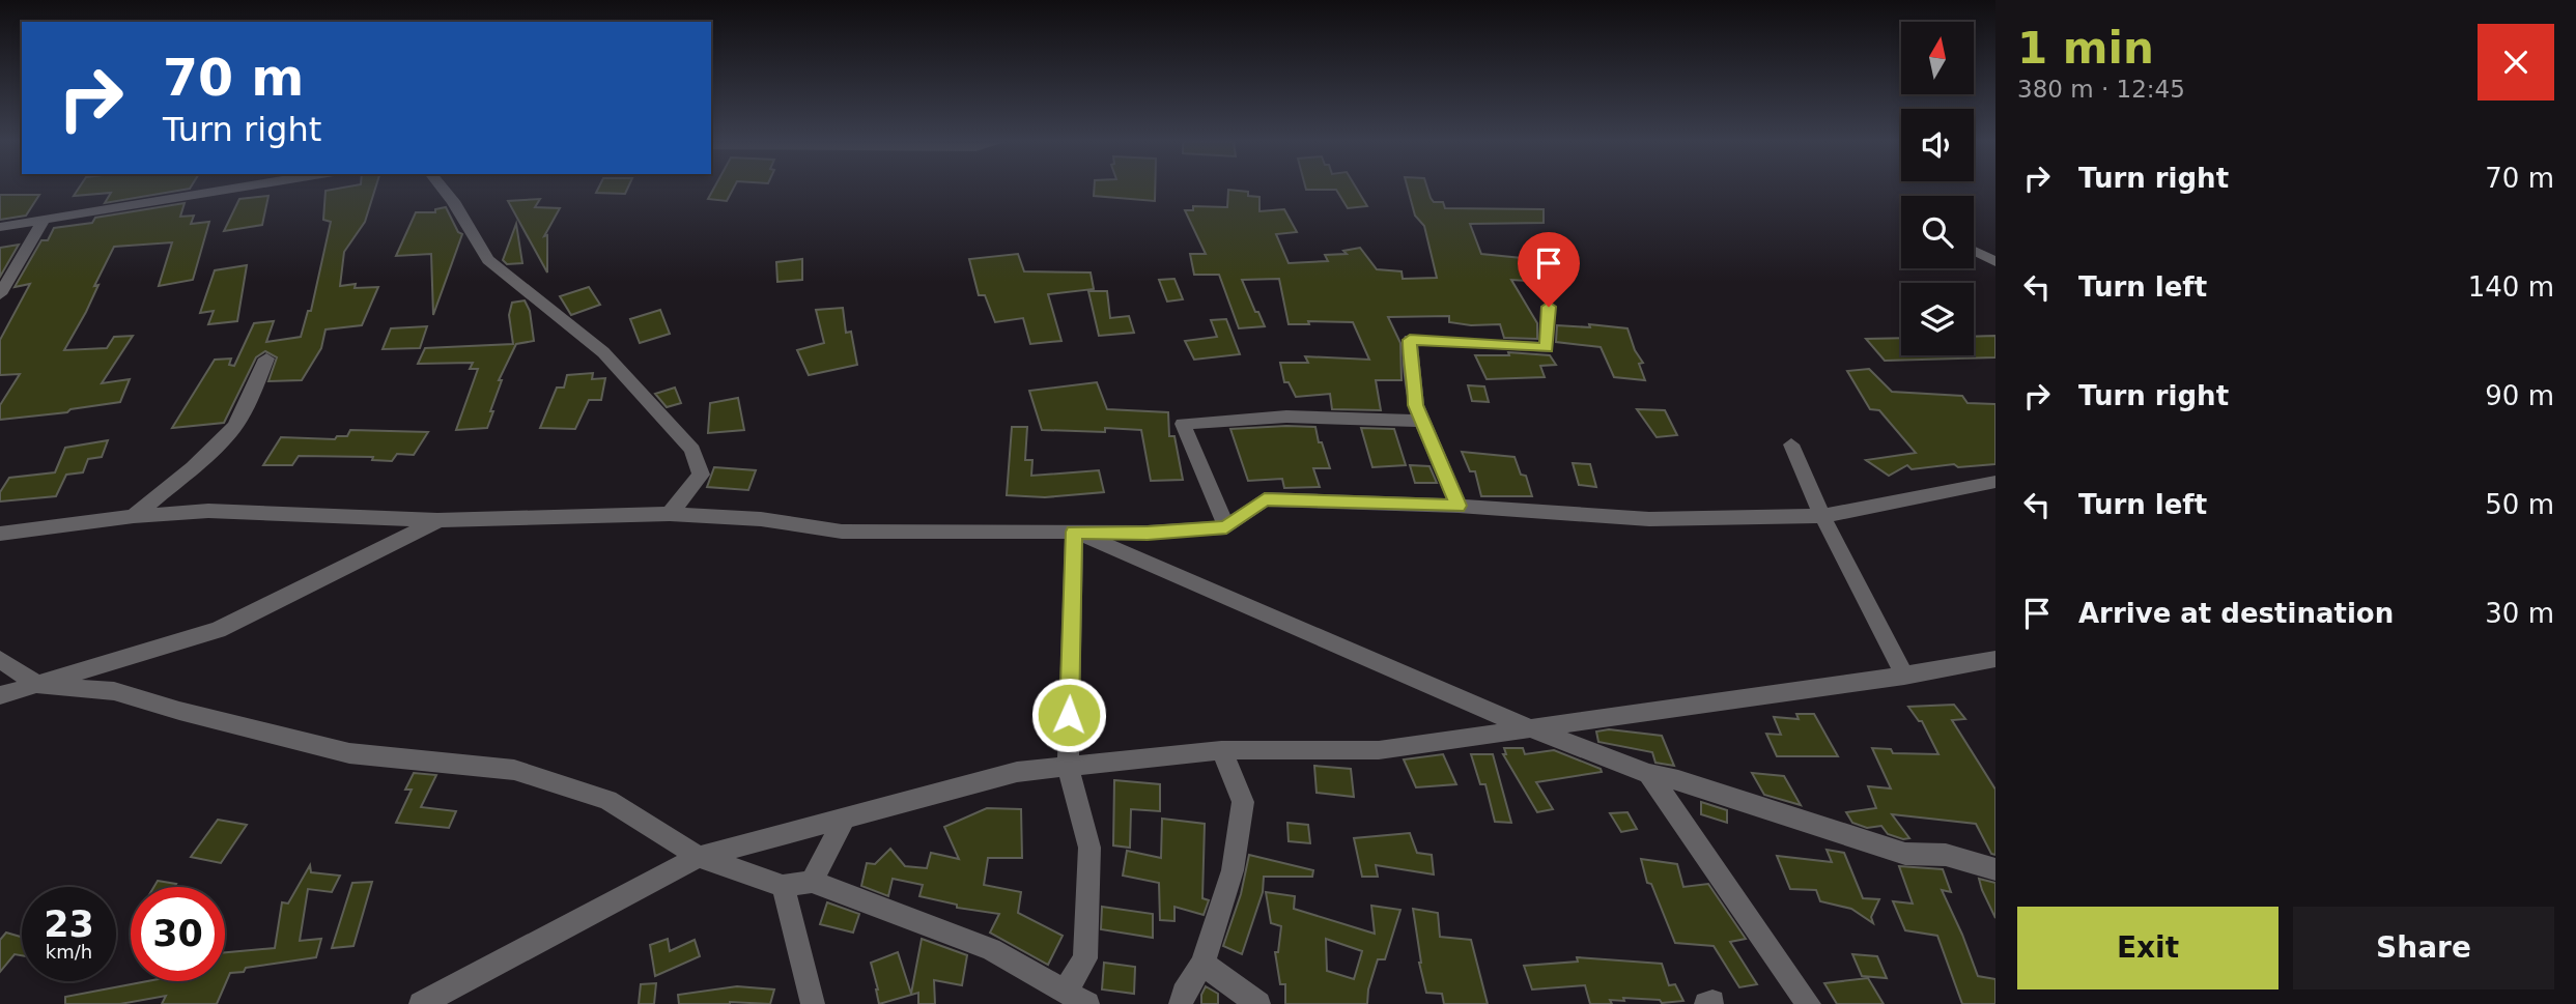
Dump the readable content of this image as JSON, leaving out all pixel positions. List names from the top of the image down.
{
  "north": "top",
  "page": {
    "heading": ["1 min", "380 m · 12:45"],
    "turn": ["70 m", "Turn right"],
    "list": [
      {
        "name": "Turn right",
        "value": "70 m"
      },
      {
        "name": "Turn left",
        "value": "140 m"
      },
      {
        "name": "Turn right",
        "value": "90 m"
      },
      {
        "name": "Turn left",
        "value": "50 m"
      },
      {
        "name": "Arrive at destination",
        "value": "30 m"
      }
    ],
    "speed": "23 km/h",
    "limit": "30",
    "buttons": ["Exit", "Share"]
  }
}
